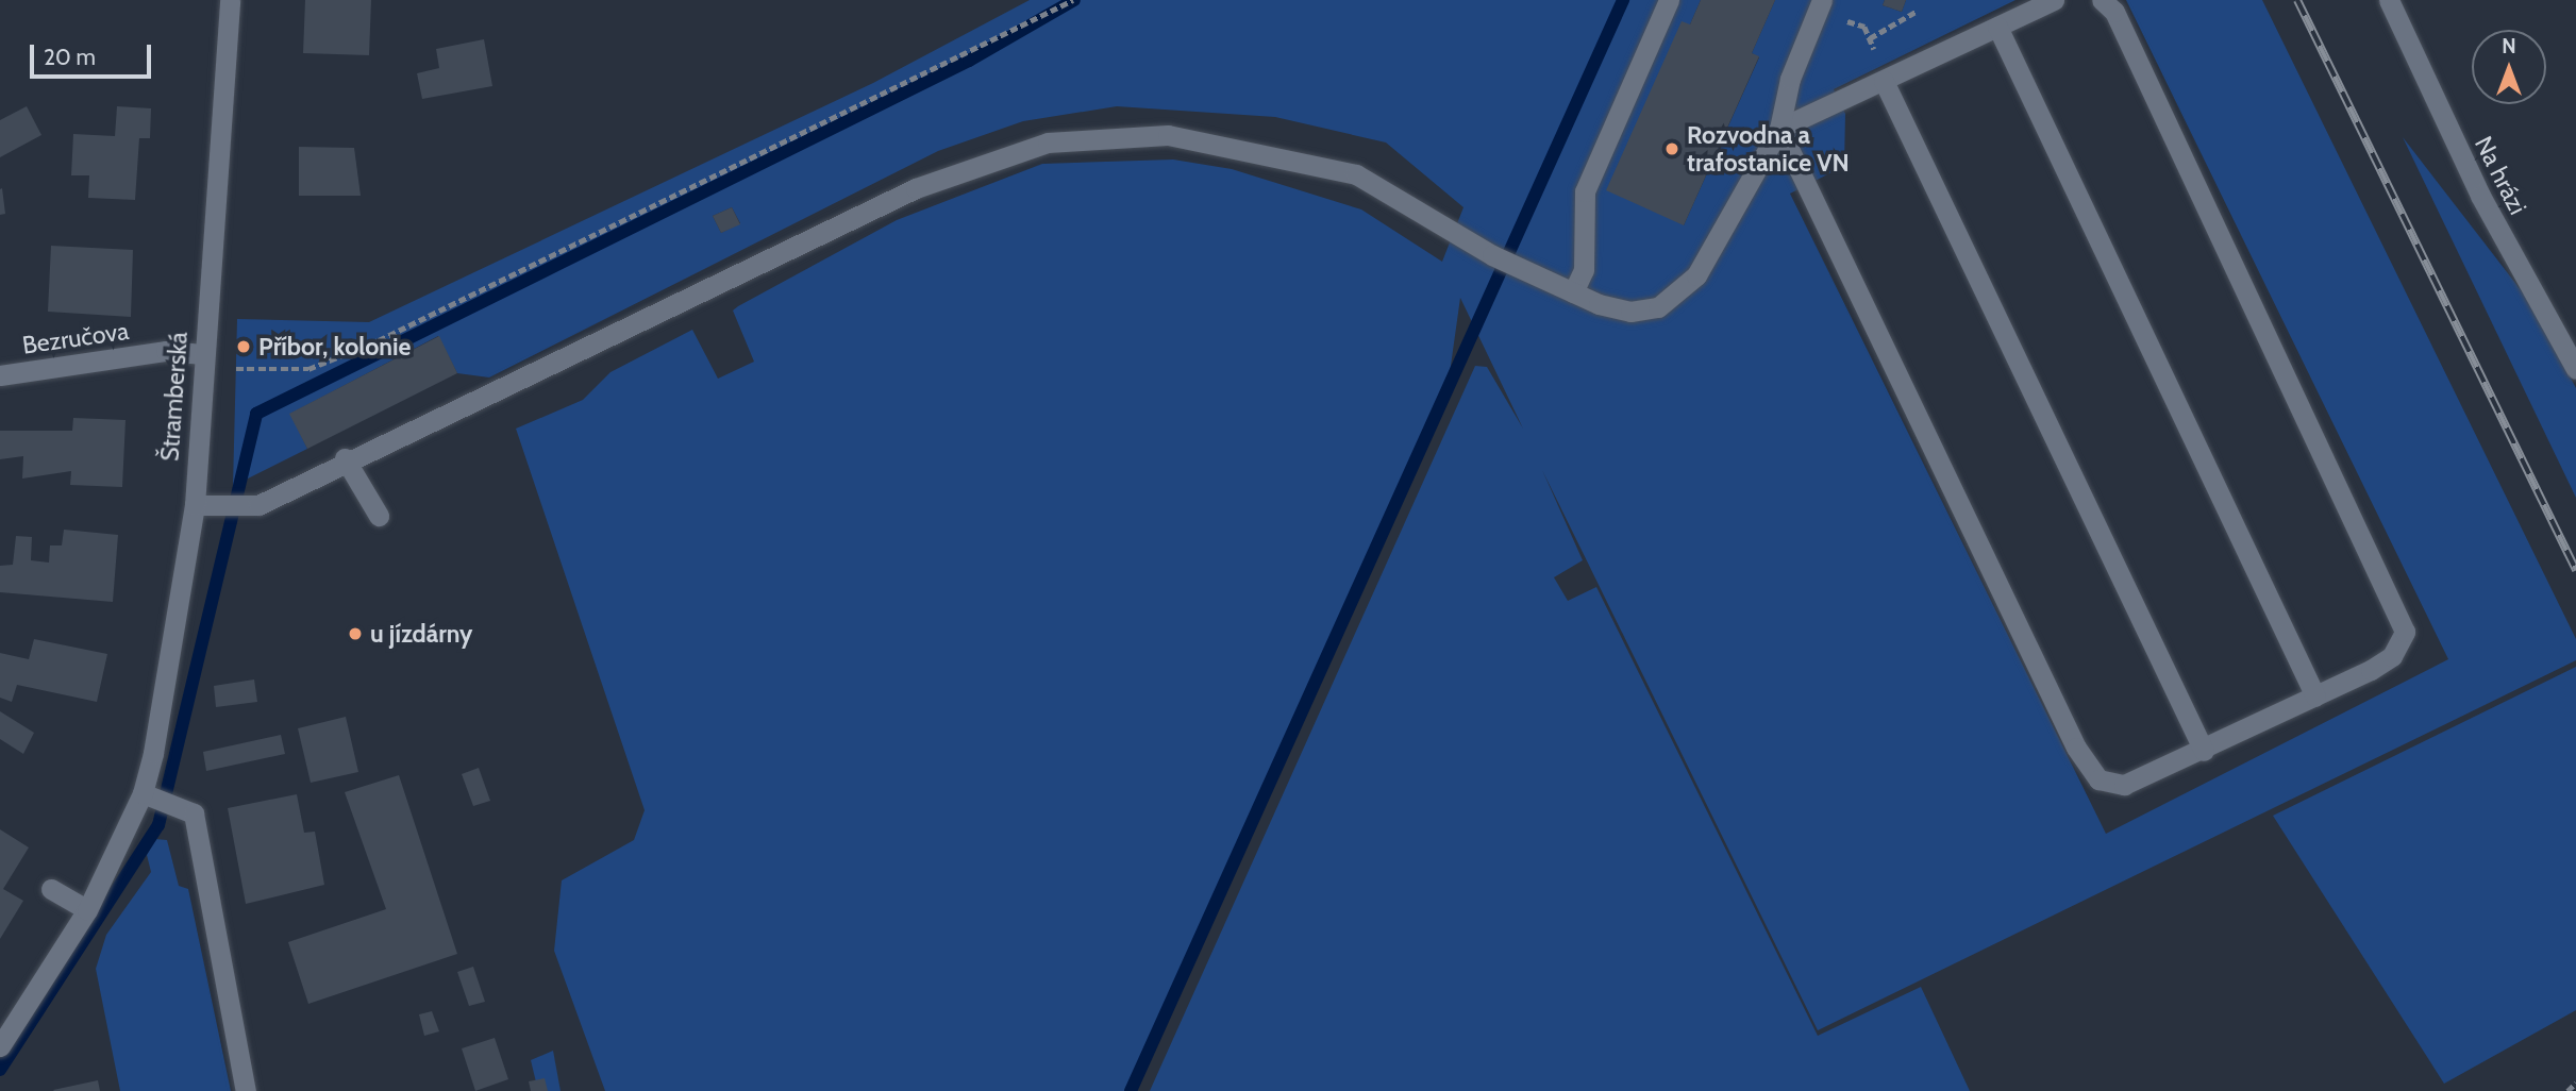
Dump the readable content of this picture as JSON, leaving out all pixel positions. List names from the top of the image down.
{
  "streets": {
    "street": ["Na hrázi", "Bezručova", "Štramberská"]
  },
  "crossings": [
    ["Bezručova", "Štramberská"]
  ],
  "places": ["Rozvodna a trafostanice VN", "Příbor, kolonie", "u jízdárny"],
  "scale_bar": "20 m",
  "north": "top"
}
